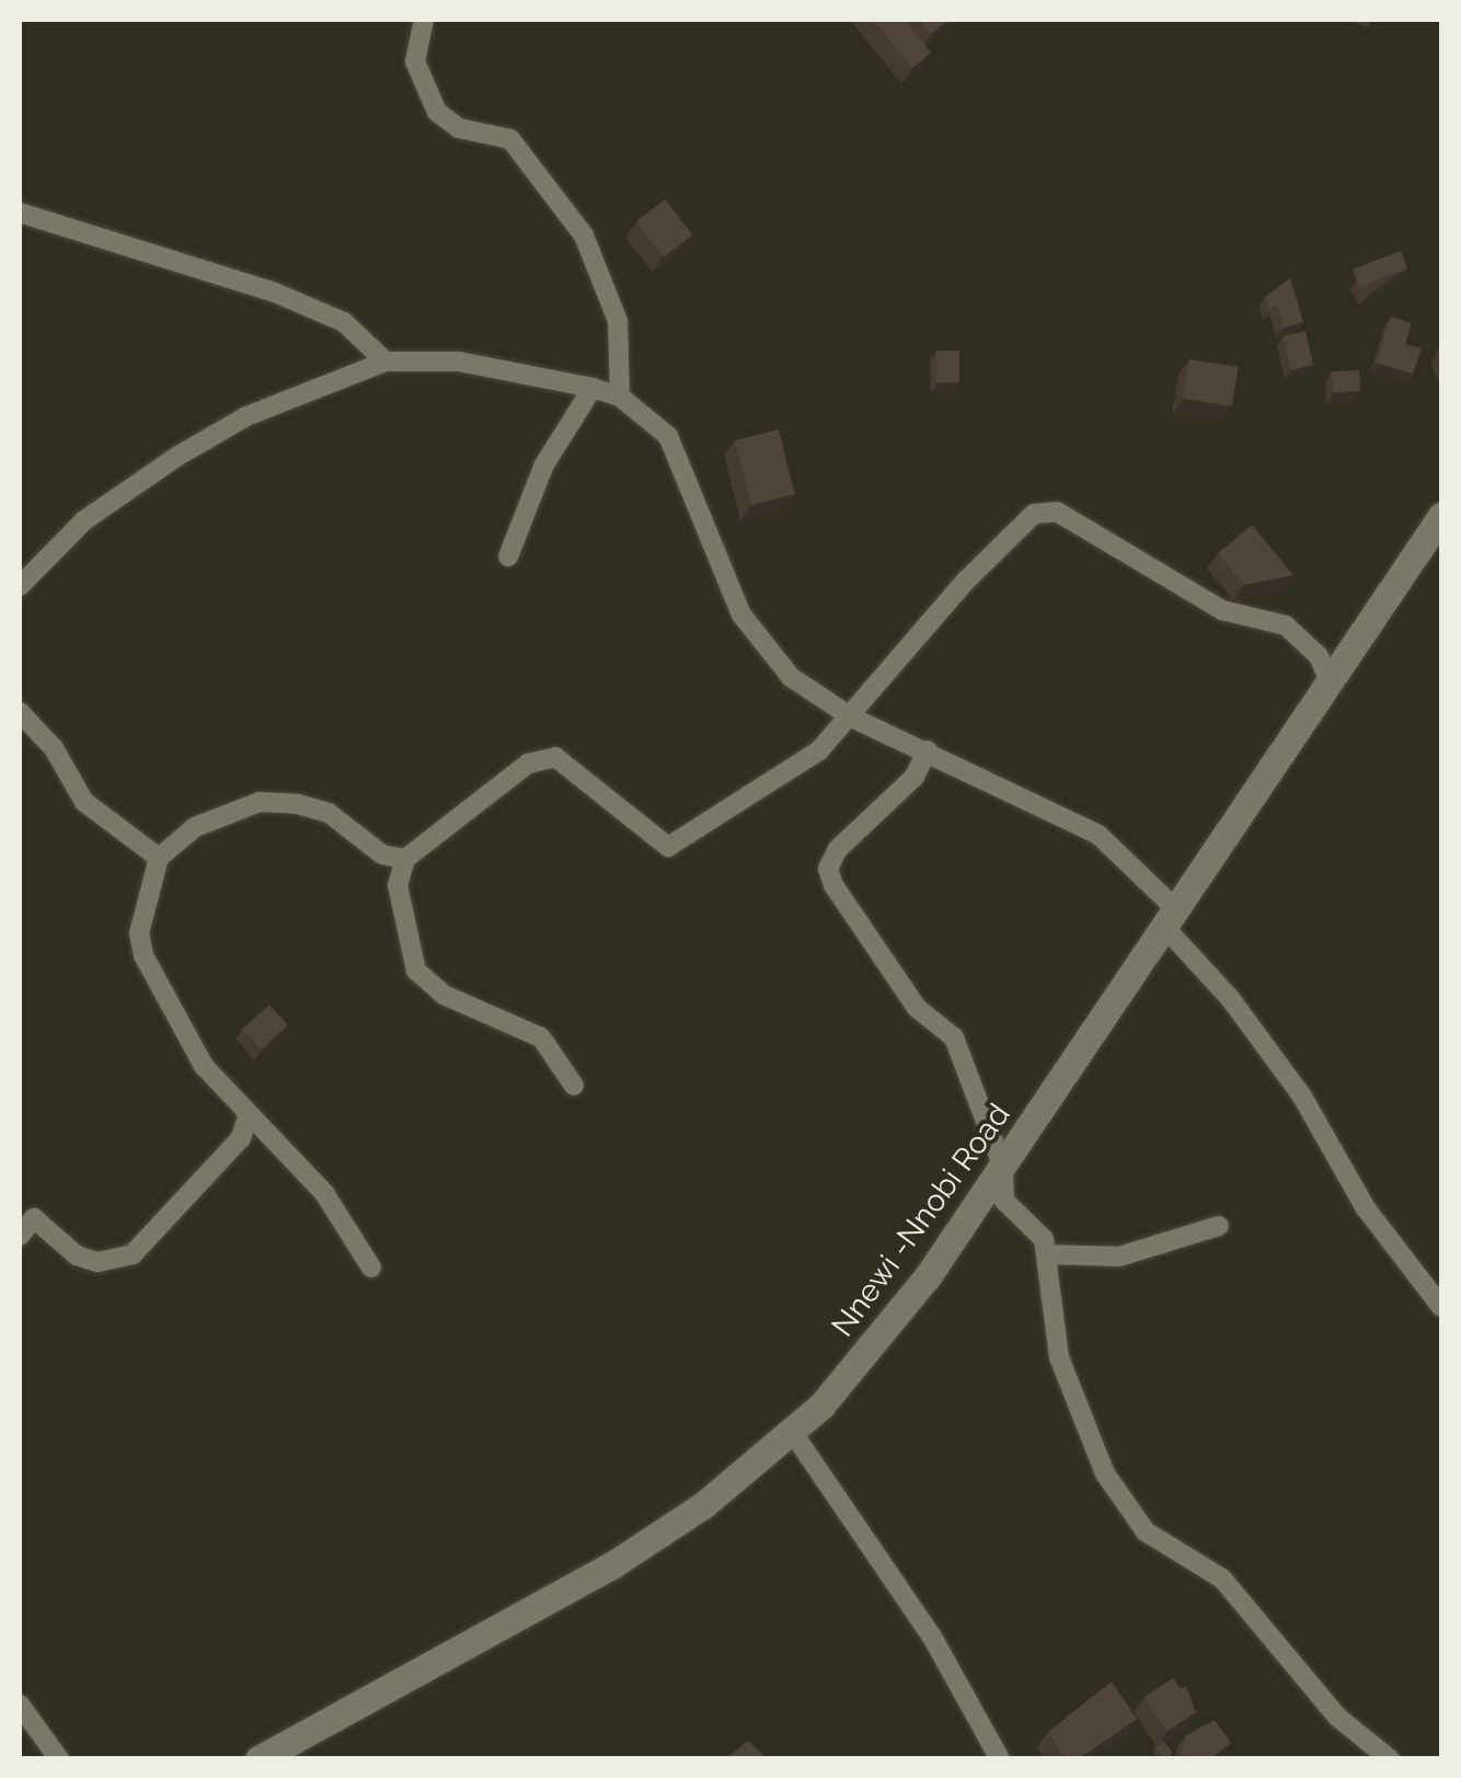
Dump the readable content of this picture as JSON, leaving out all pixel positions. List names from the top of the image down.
{
  "streets": {
    "main road": ["Nnewi -Nnobi Road"]
  }
}
